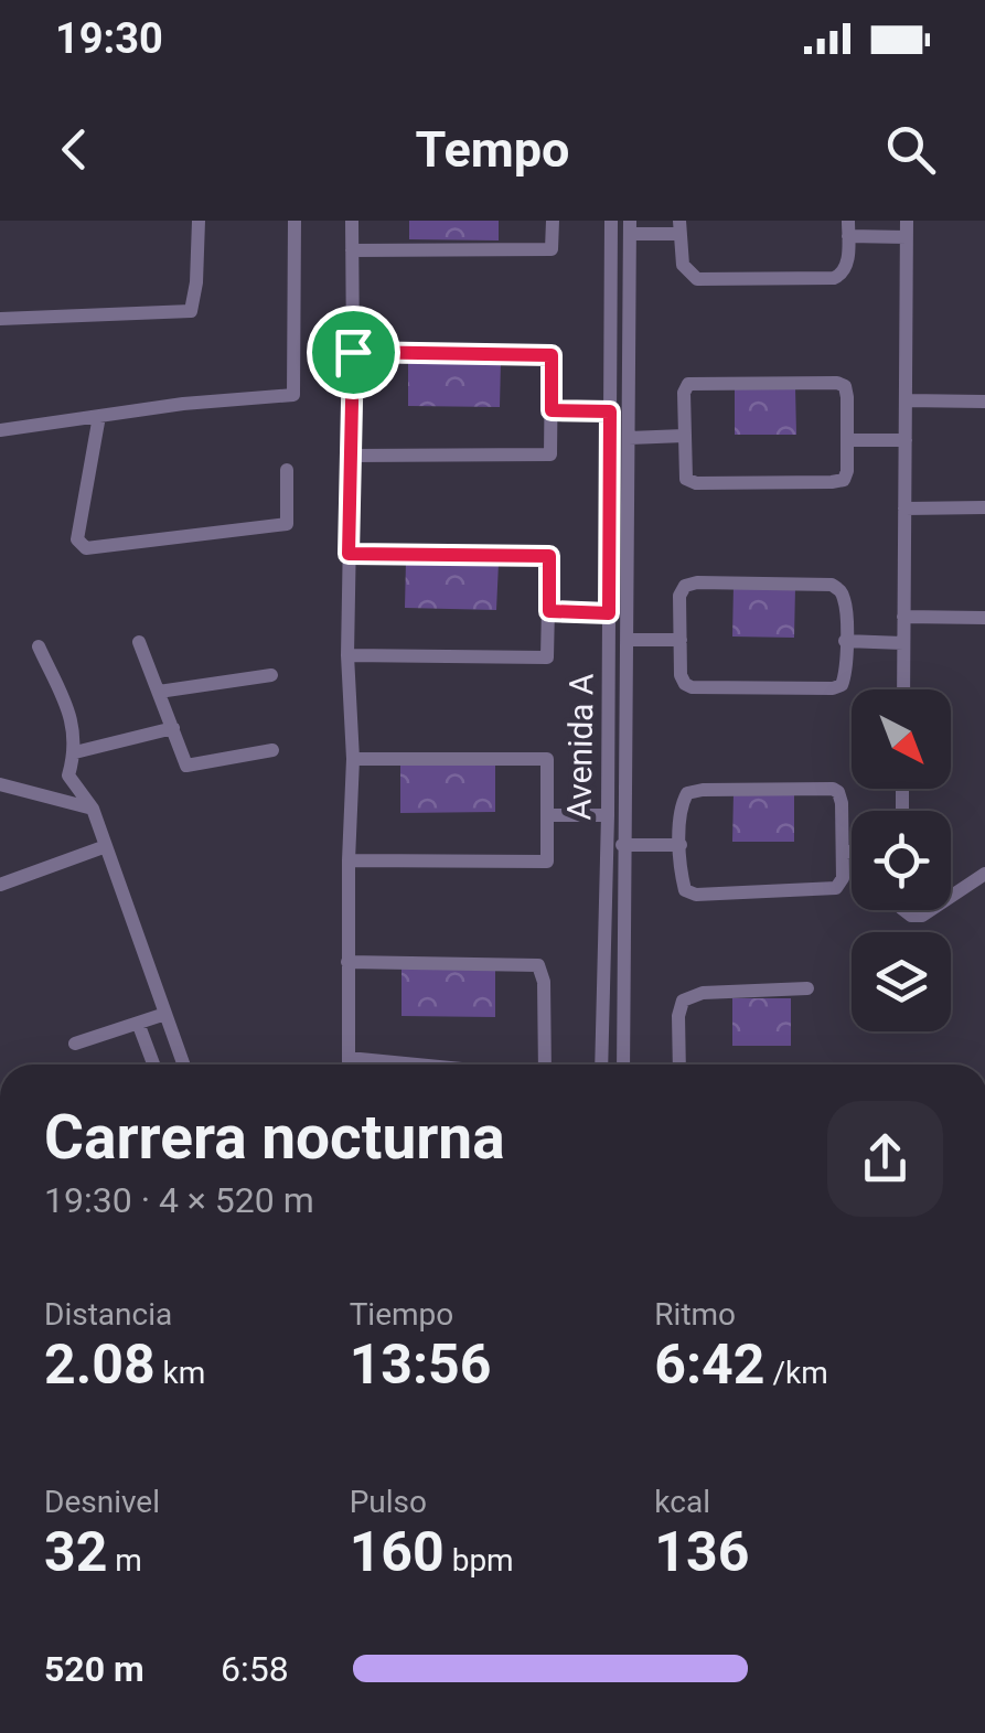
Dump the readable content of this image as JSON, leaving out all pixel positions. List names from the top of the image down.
{
  "streets": {
    "street": ["Avenida A"]
  },
  "north": "bottom right",
  "page": {
    "status": "19:30",
    "header": "Tempo",
    "heading": ["Carrera nocturna", "19:30 · 4 × 520 m"],
    "stats": [
      ["Distancia", "2.08 km"],
      ["Tiempo", "13:56"],
      ["Ritmo", "6:42 /km"],
      ["Desnivel", "32 m"],
      ["Pulso", "160 bpm"],
      ["kcal", "136"]
    ],
    "list": [
      {
        "name": "520 m",
        "note": "6:58"
      }
    ]
  }
}
